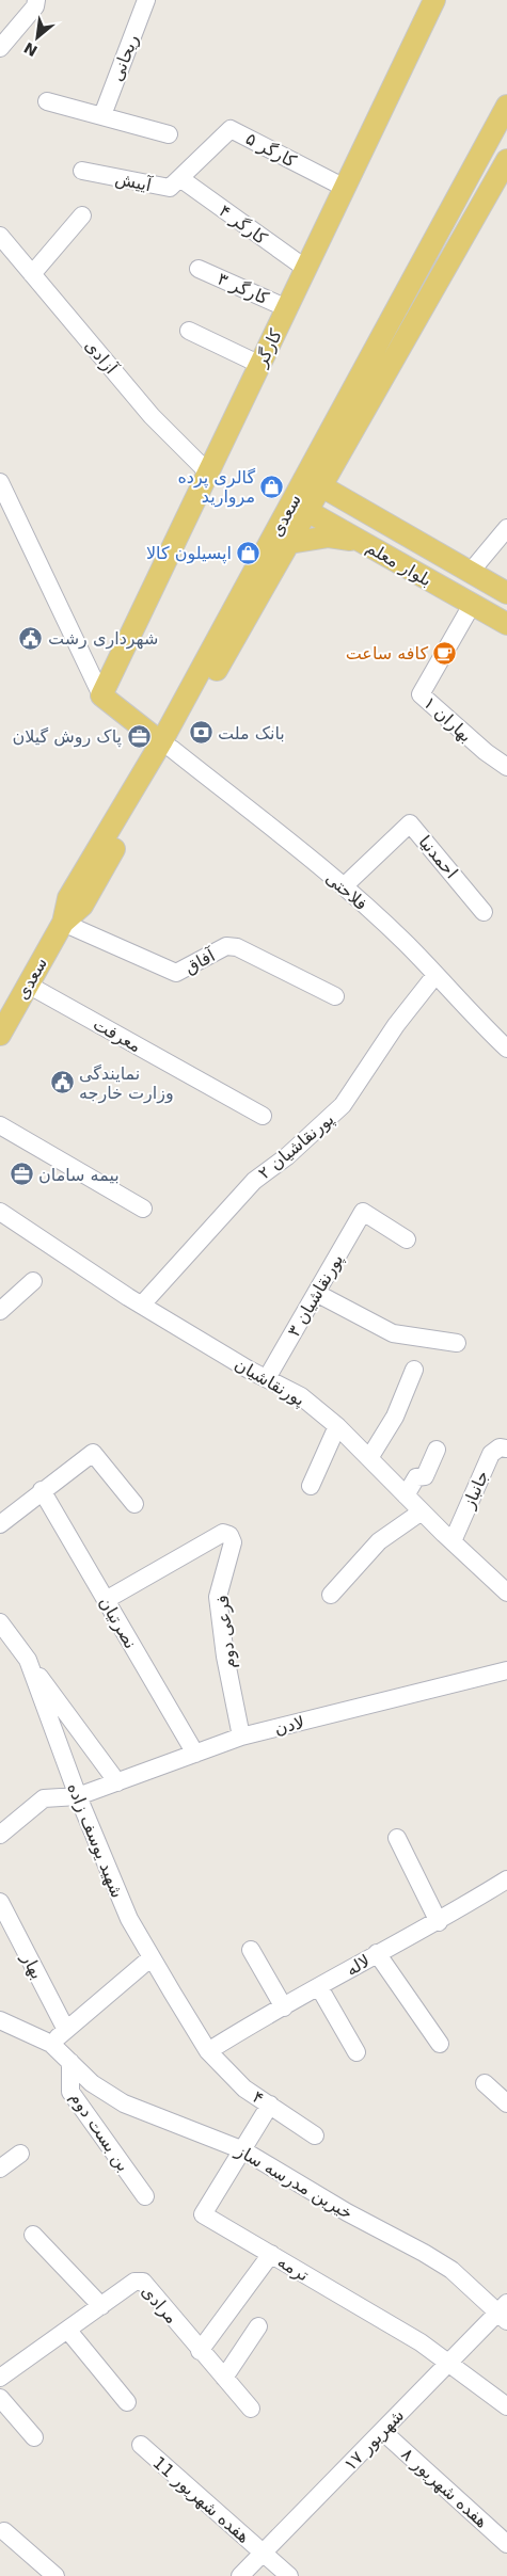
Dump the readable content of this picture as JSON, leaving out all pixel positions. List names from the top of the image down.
{
  "streets": {
    "main road": ["کارگر", "سعدی", "بلوار معلم"],
    "street": [
      "ریحانی",
      "کارگر ۵",
      "آییش",
      "کارگر ۴",
      "کارگر ۳",
      "آزادی",
      "بهاران ۱",
      "احمدنیا",
      "فلاحتی",
      "آفاق",
      "معرفت",
      "پورنقاشیان ۲",
      "پورنقاشیان ۳",
      "پورنقاشیان",
      "جانباز",
      "نصرتیان",
      "فرعی دوم",
      "لادن",
      "شهید یوسف زاده",
      "لاله",
      "بهار",
      "۴",
      "بن بست دوم",
      "خیرین مدرسه ساز",
      "ترمه",
      "مرادی",
      "۱۷ شهریور",
      "هفده شهریور ۸",
      "هفده شهریور 11"
    ]
  },
  "crossings": [
    ["کارگر ۵", "آییش"],
    ["کارگر ۵", "کارگر ۴"],
    ["کارگر ۵", "کارگر"],
    ["آییش", "کارگر ۴"],
    ["کارگر ۴", "کارگر"],
    ["کارگر ۳", "کارگر"],
    ["کارگر", "آزادی"],
    ["سعدی", "بلوار معلم"],
    ["سعدی", "فلاحتی"],
    ["سعدی", "آفاق"],
    ["سعدی", "معرفت"],
    ["بلوار معلم", "بهاران ۱"],
    ["احمدنیا", "فلاحتی"],
    ["فلاحتی", "پورنقاشیان ۲"],
    ["پورنقاشیان ۲", "پورنقاشیان"],
    ["پورنقاشیان ۳", "پورنقاشیان"],
    ["پورنقاشیان", "جانباز"],
    ["نصرتیان", "فرعی دوم"],
    ["نصرتیان", "لادن"],
    ["فرعی دوم", "لادن"],
    ["لادن", "شهید یوسف زاده"],
    ["شهید یوسف زاده", "لاله"],
    ["شهید یوسف زاده", "۴"],
    ["لاله", "۴"],
    ["بن بست دوم", "خیرین مدرسه ساز"],
    ["خیرین مدرسه ساز", "ترمه"],
    ["خیرین مدرسه ساز", "۱۷ شهریور"],
    ["ترمه", "۱۷ شهریور"],
    ["۱۷ شهریور", "هفده شهریور ۸"],
    ["۱۷ شهریور", "هفده شهریور 11"]
  ],
  "places": {
    "shop": ["گالری پرده مروارید", "اپسیلون کالا"],
    "public building": ["شهرداری رشت", "نمایندگی وزارت خارجه"],
    "cafe": ["کافه ساعت"],
    "bank": ["بانک ملت"],
    "office": ["پاک روش گیلان", "بیمه سامان"]
  },
  "north": "bottom left"
}
